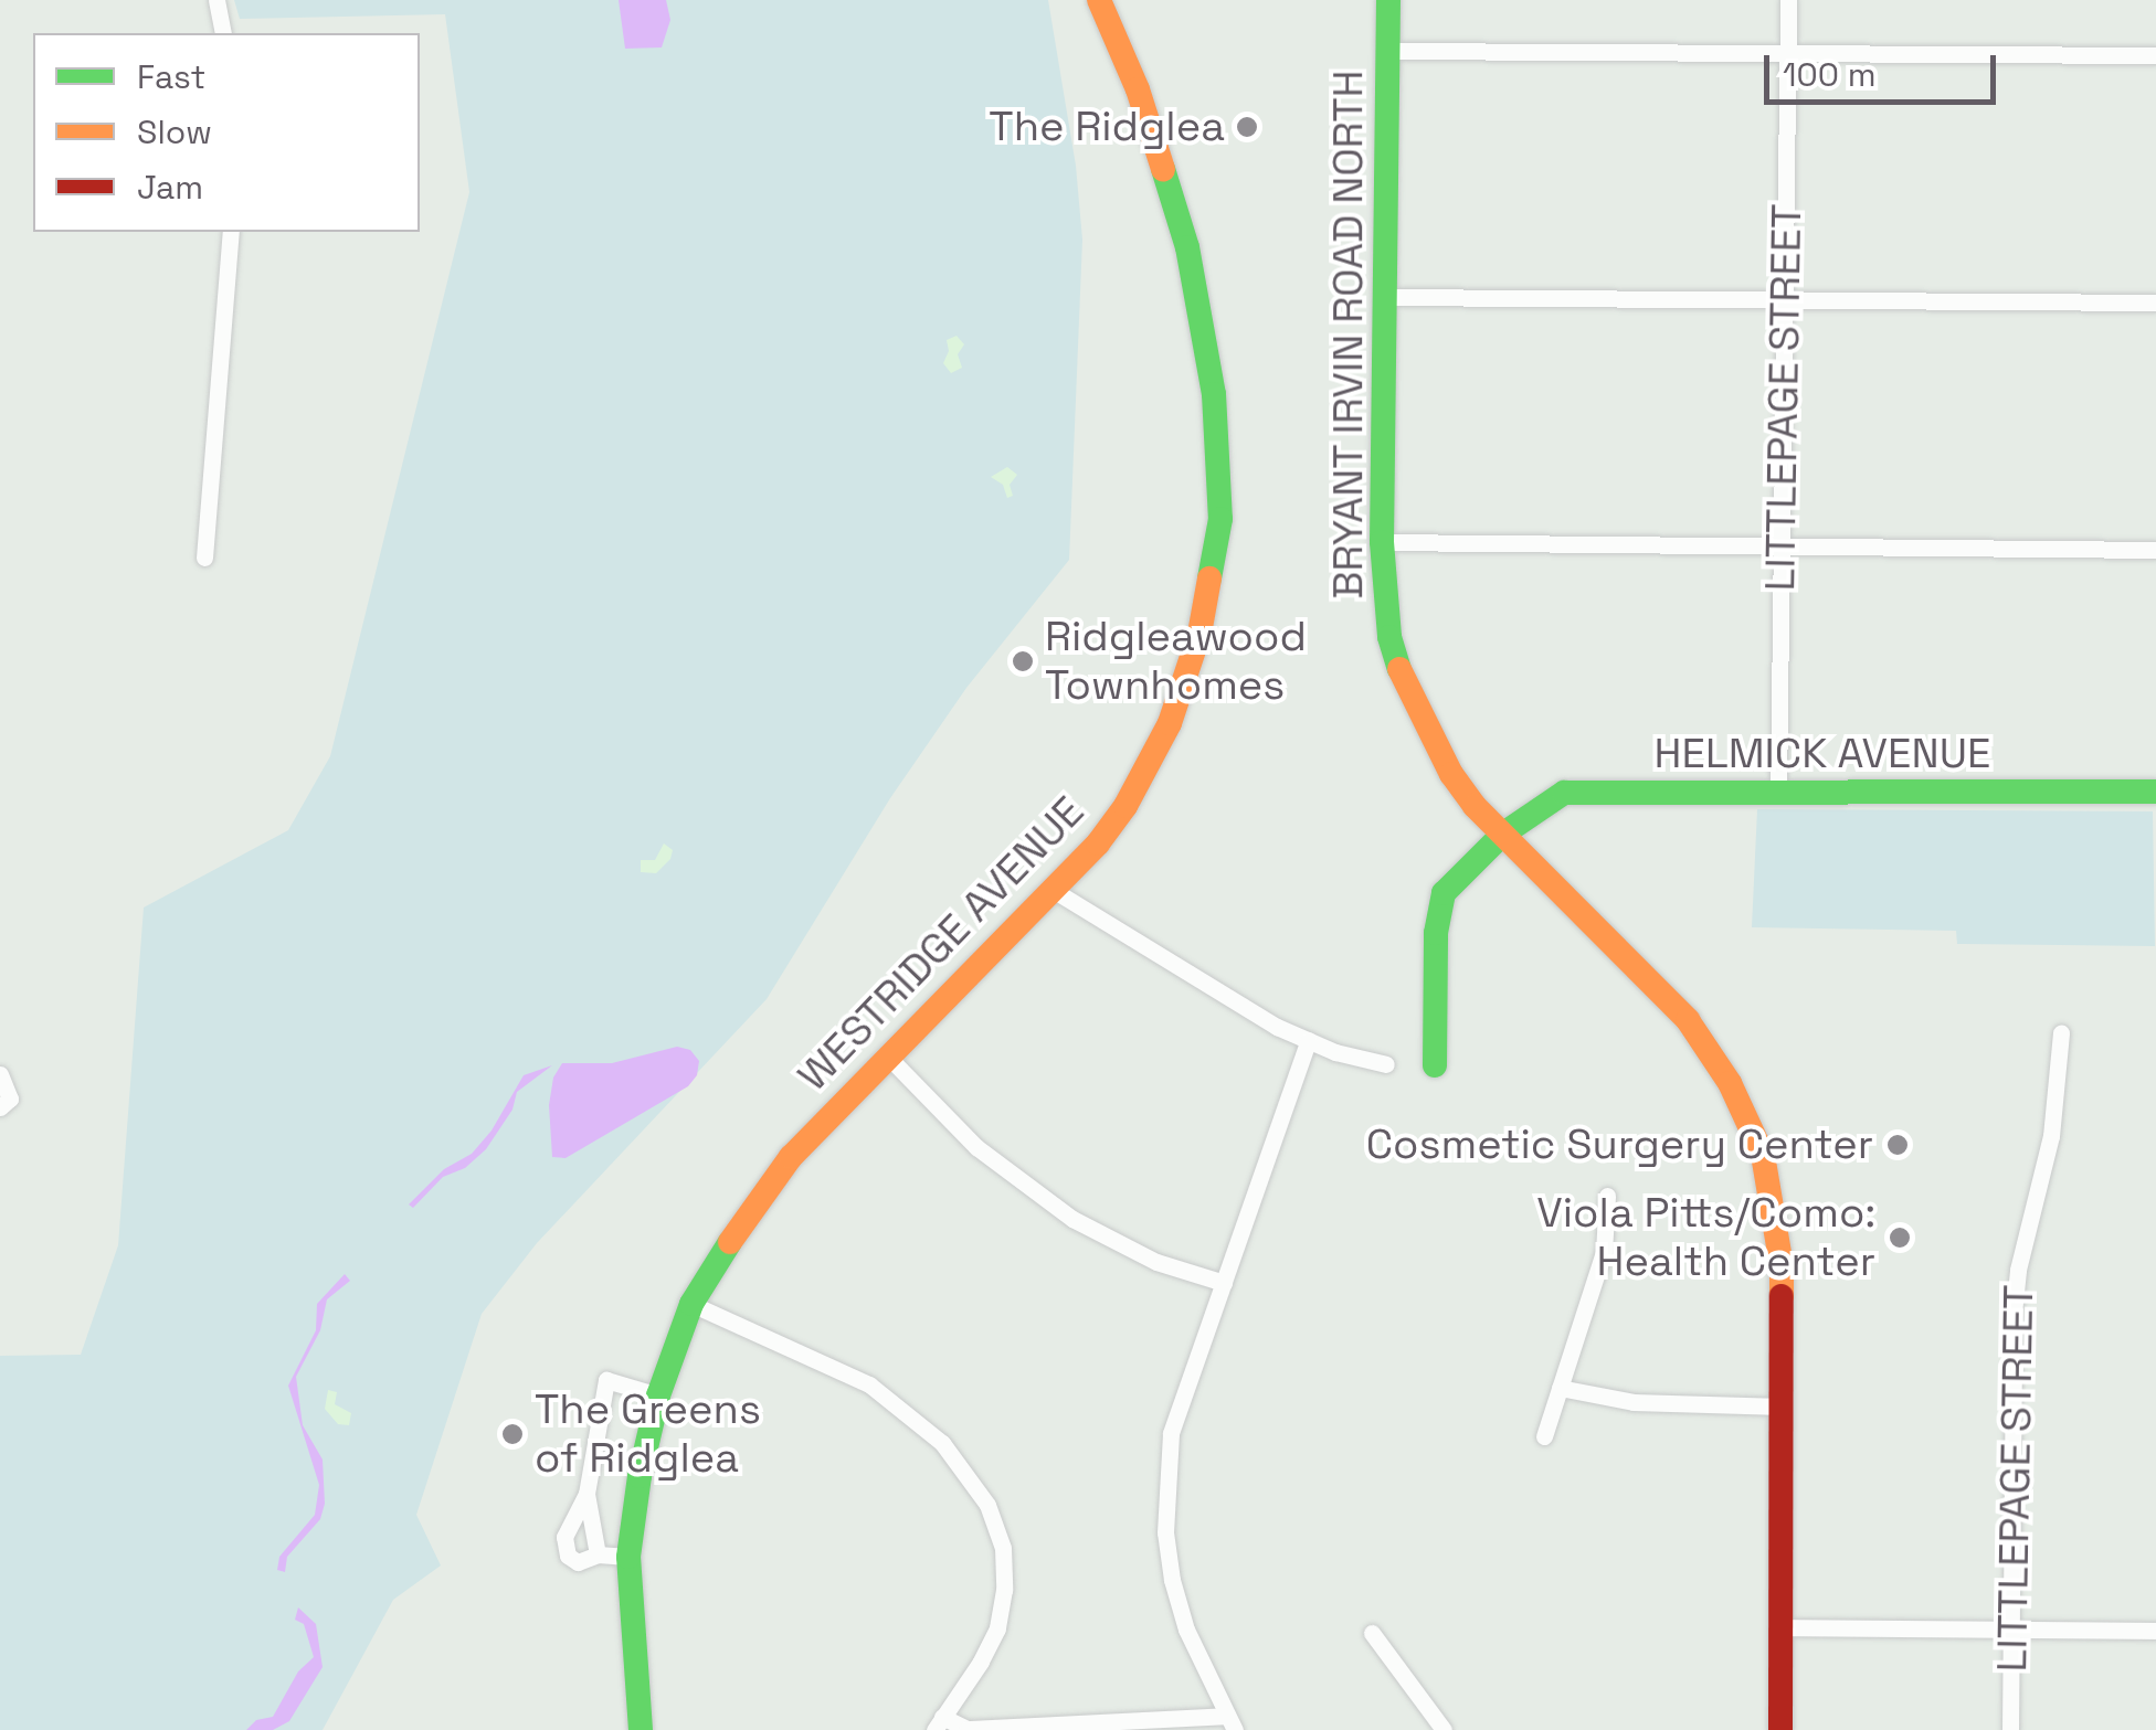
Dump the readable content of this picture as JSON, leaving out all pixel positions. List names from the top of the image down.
{
  "streets": {
    "street": [
      "BRYANT IRVIN ROAD NORTH",
      "LITTLEPAGE STREET",
      "HELMICK AVENUE",
      "WESTRIDGE AVENUE"
    ]
  },
  "crossings": [
    ["BRYANT IRVIN ROAD NORTH", "HELMICK AVENUE"],
    ["LITTLEPAGE STREET", "HELMICK AVENUE"]
  ],
  "places": [
    "The Ridglea",
    "Ridgleawood Townhomes",
    "Cosmetic Surgery Center",
    "Viola Pitts/Como: Health Center",
    "The Greens of Ridglea"
  ],
  "legend": ["Fast", "Slow", "Jam"],
  "scale_bar": "100 m"
}
